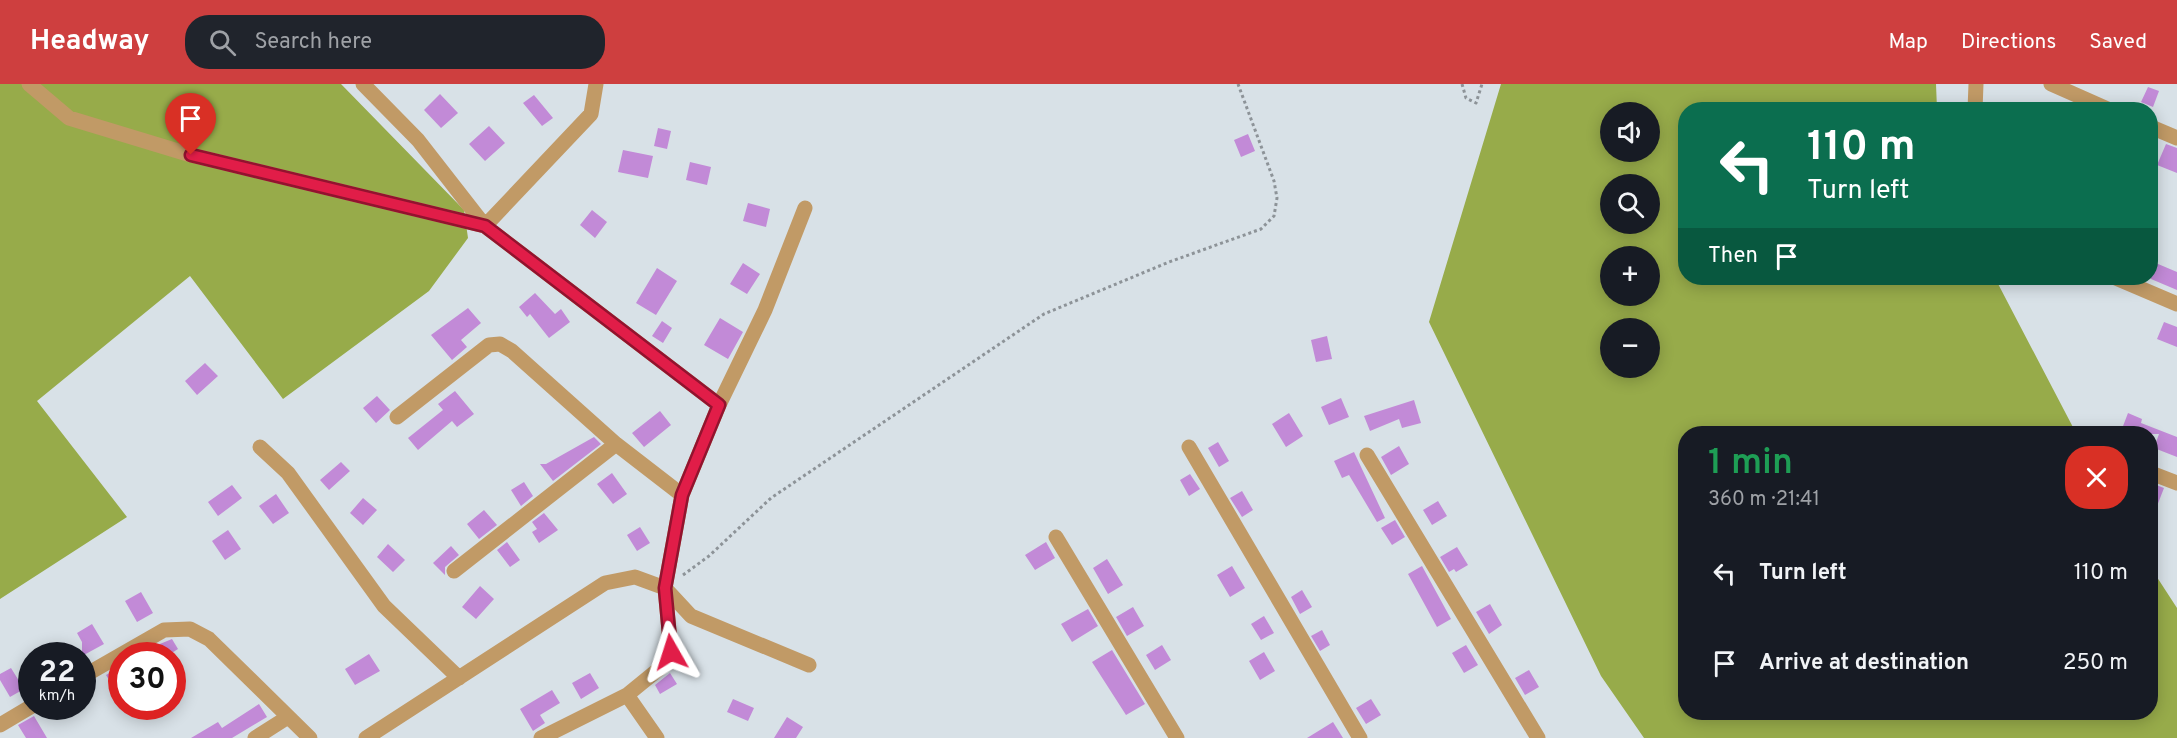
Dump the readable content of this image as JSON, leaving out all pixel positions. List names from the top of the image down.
{
  "page": {
    "header": "Headway",
    "search": "Search here",
    "nav": ["Map", "Directions", "Saved"],
    "map_buttons": ["+", "−"],
    "turn": ["110 m", "Turn left"],
    "then": "Then",
    "heading": ["1 min", "360 m · 21:41"],
    "list": [
      {
        "name": "Turn left",
        "value": "110 m"
      },
      {
        "name": "Arrive at destination",
        "value": "250 m"
      }
    ],
    "speed": "22 km/h",
    "limit": "30"
  }
}
